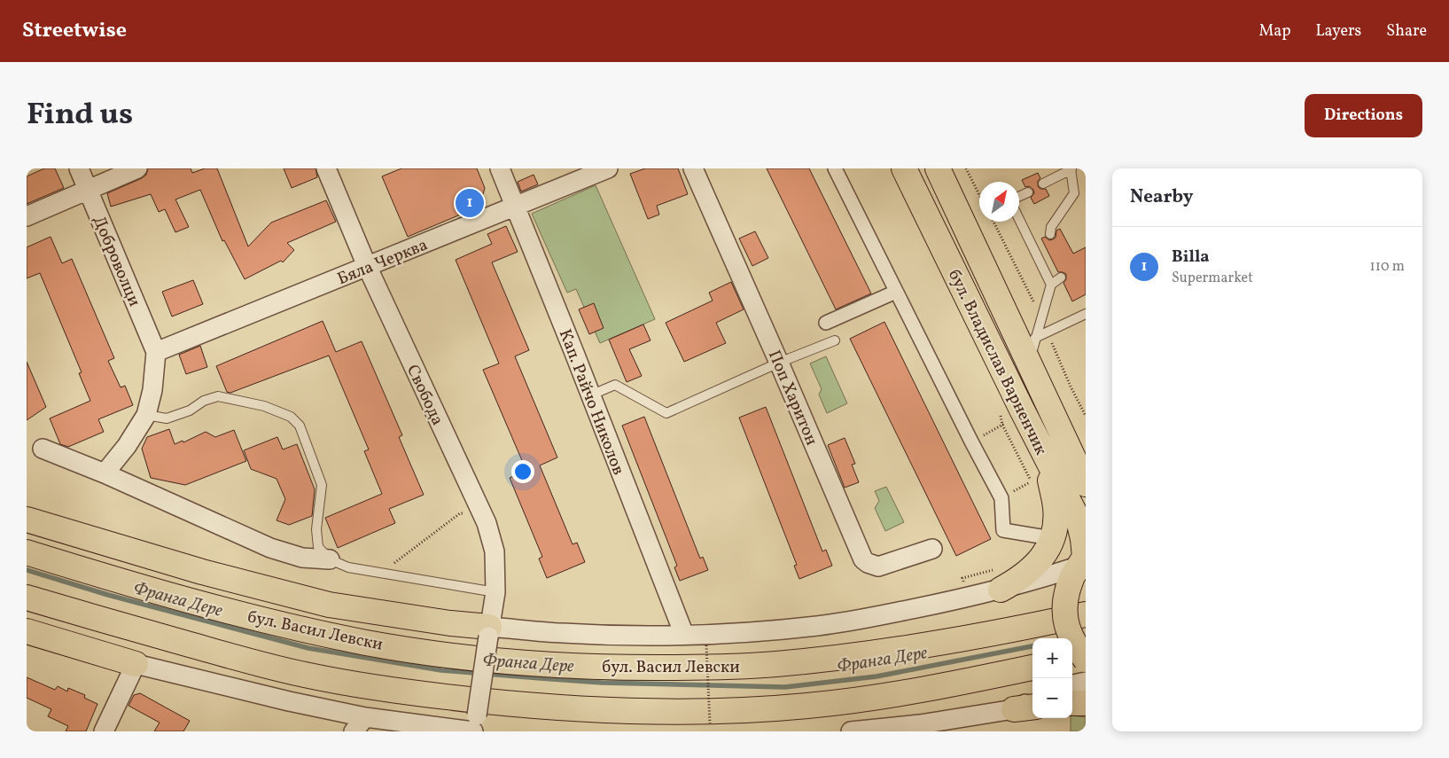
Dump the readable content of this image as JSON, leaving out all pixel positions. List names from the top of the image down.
{
  "streets": {
    "main road": ["бул. Владислав Варненчик", "бул. Васил Левски"],
    "street": [
      "Доброволци",
      "Бяла Черква",
      "Свобода",
      "Поп Харитон",
      "Кап. Райчо Николов"
    ]
  },
  "crossings": [
    ["Доброволци", "Бяла Черква"],
    ["Бяла Черква", "Свобода"],
    ["Бяла Черква", "Кап. Райчо Николов"]
  ],
  "water": ["Франга Дере"],
  "north": "top right",
  "page": {
    "header": "Streetwise",
    "nav": ["Map", "Layers", "Share"],
    "title": "Find us",
    "buttons": "Directions",
    "heading": "Nearby",
    "pins": "1",
    "list": [
      {
        "mark": "1",
        "name": "Billa",
        "note": "Supermarket",
        "value": "110 m"
      }
    ],
    "map_buttons": ["+", "−"]
  }
}
